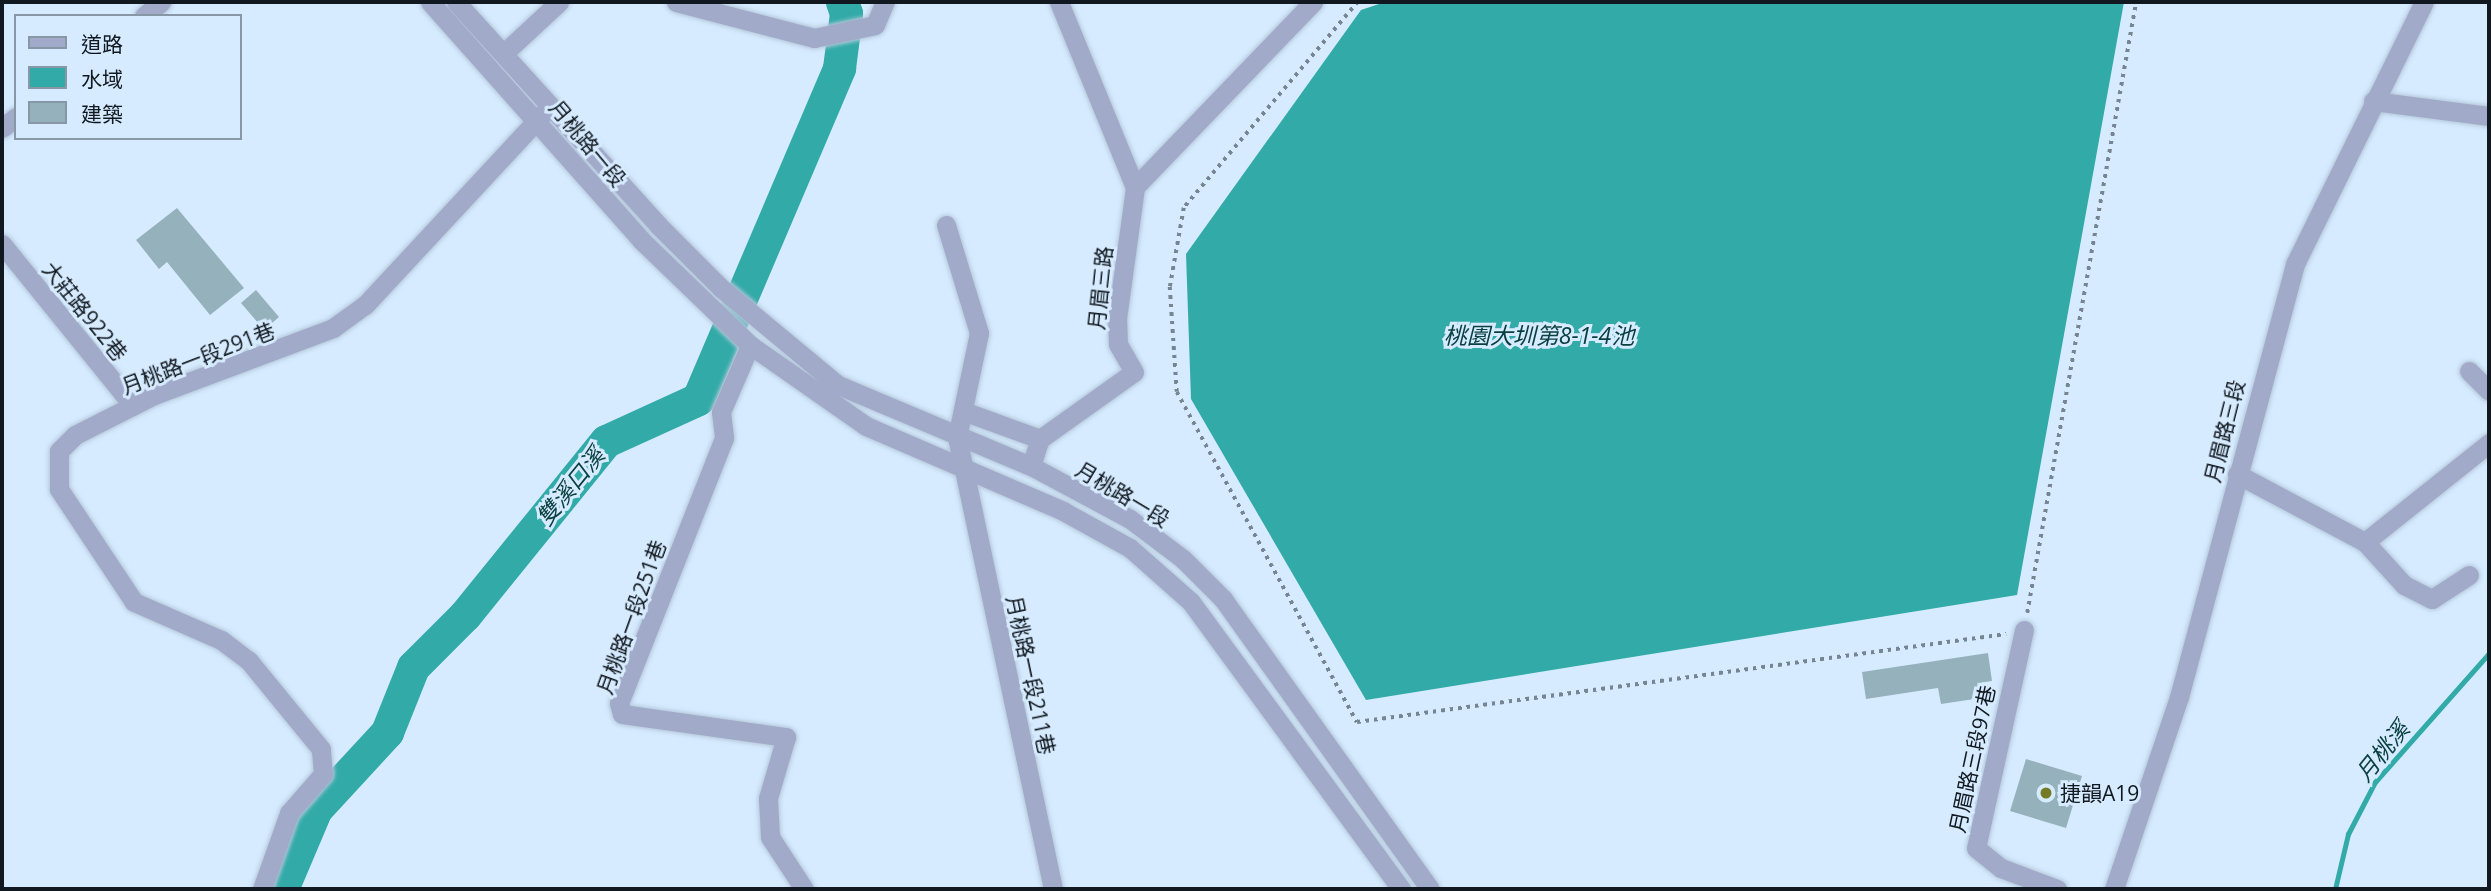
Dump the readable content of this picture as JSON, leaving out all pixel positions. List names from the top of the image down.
{
  "streets": {
    "street": [
      "月桃路一段",
      "月眉三路",
      "大莊路922巷",
      "月桃路一段291巷",
      "月眉路三段",
      "月桃路一段251巷",
      "月桃路一段211巷",
      "月眉路三段97巷"
    ]
  },
  "crossings": [
    ["月桃路一段", "月桃路一段291巷"],
    ["月桃路一段", "月桃路一段251巷"],
    ["月桃路一段", "月桃路一段211巷"],
    ["大莊路922巷", "月桃路一段291巷"]
  ],
  "water": ["桃園大圳第8-1-4池", "雙溪口溪", "月桃溪"],
  "places": ["捷韻A19"],
  "legend": ["道路", "水域", "建築"]
}
